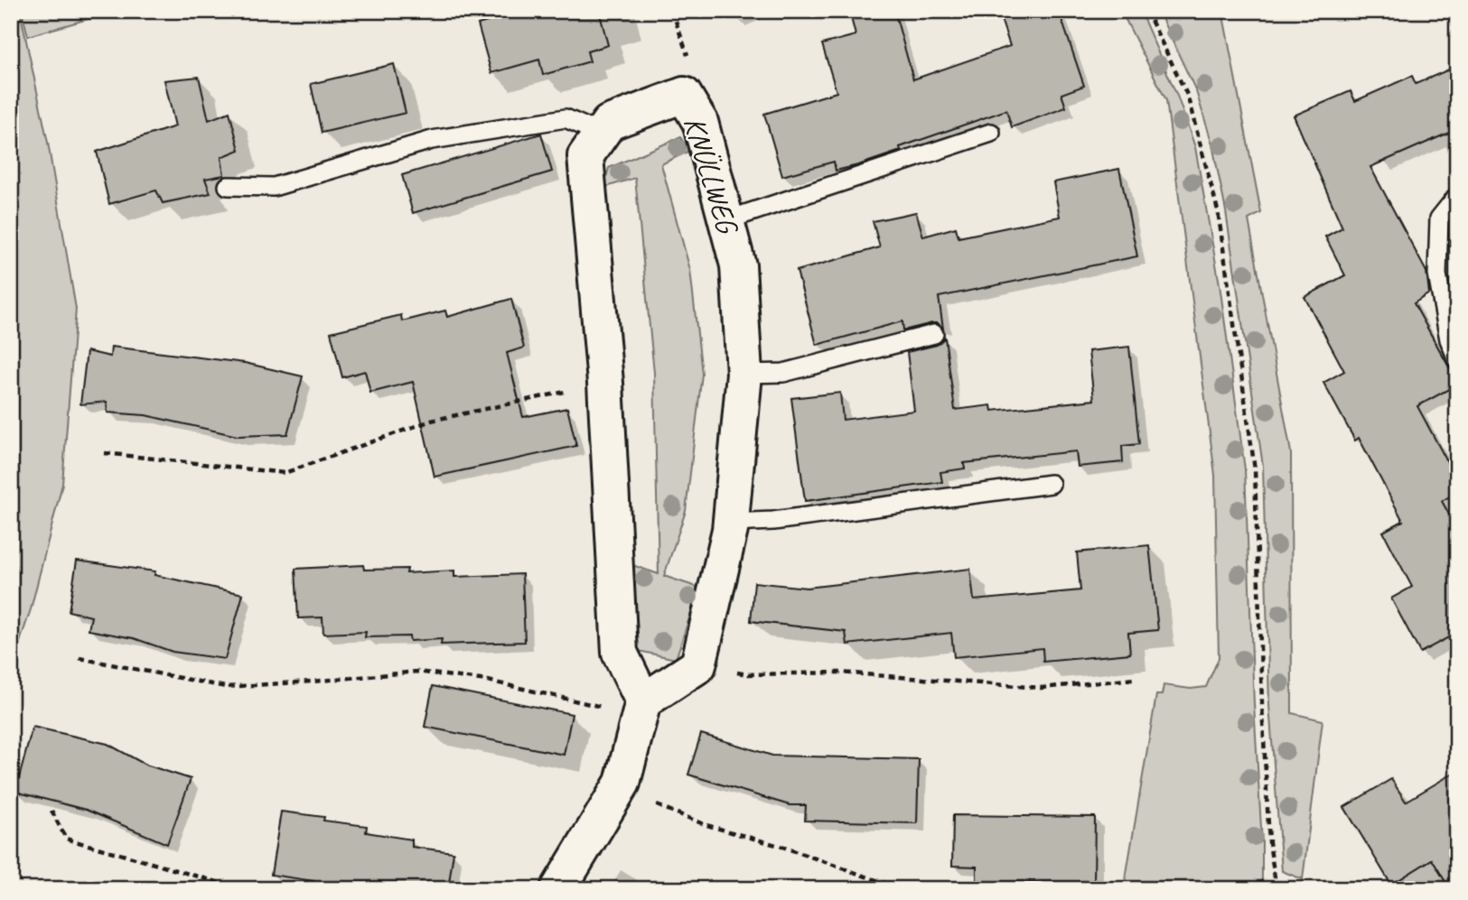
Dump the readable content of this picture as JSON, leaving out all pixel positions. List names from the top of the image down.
{
  "streets": {
    "street": ["KNÜLLWEG"]
  }
}
